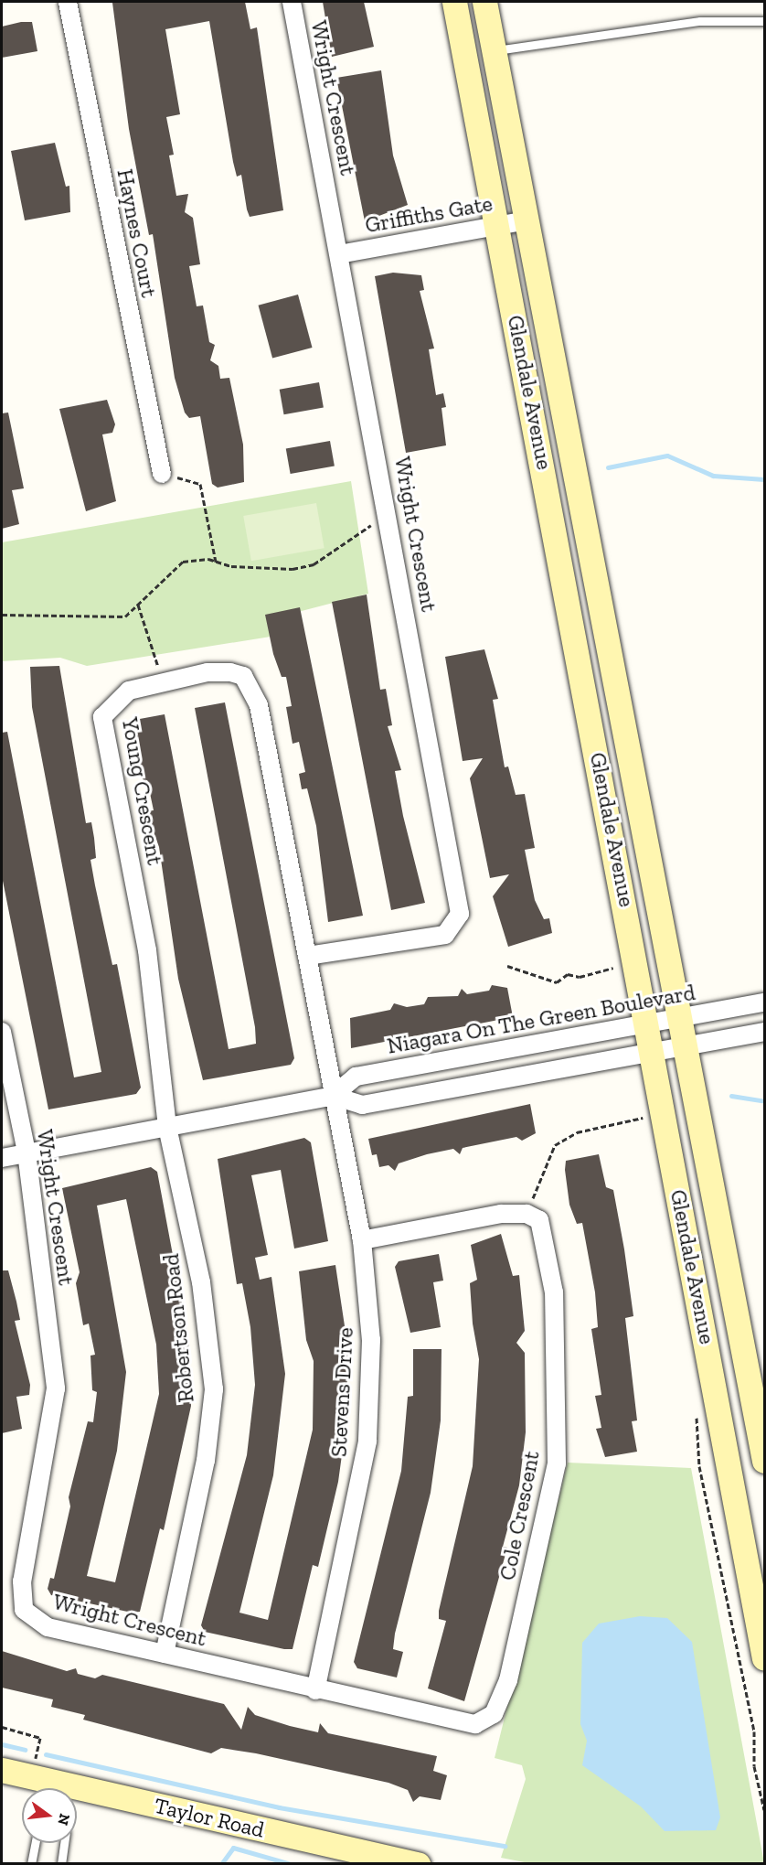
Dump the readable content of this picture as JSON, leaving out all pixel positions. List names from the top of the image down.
{
  "streets": {
    "main road": ["Glendale Avenue", "Taylor Road"],
    "street": [
      "Wright Crescent",
      "Griffiths Gate",
      "Haynes Court",
      "Young Crescent",
      "Niagara On The Green Boulevard",
      "Robertson Road",
      "Stevens Drive",
      "Cole Crescent"
    ]
  },
  "crossings": [
    ["Wright Crescent", "Griffiths Gate"],
    ["Wright Crescent", "Young Crescent"],
    ["Wright Crescent", "Niagara On The Green Boulevard"],
    ["Wright Crescent", "Robertson Road"],
    ["Wright Crescent", "Stevens Drive"],
    ["Wright Crescent", "Cole Crescent"],
    ["Griffiths Gate", "Glendale Avenue"],
    ["Glendale Avenue", "Niagara On The Green Boulevard"],
    ["Young Crescent", "Niagara On The Green Boulevard"],
    ["Young Crescent", "Robertson Road"],
    ["Young Crescent", "Stevens Drive"],
    ["Niagara On The Green Boulevard", "Robertson Road"],
    ["Niagara On The Green Boulevard", "Stevens Drive"],
    ["Stevens Drive", "Cole Crescent"]
  ],
  "north": "right"
}
